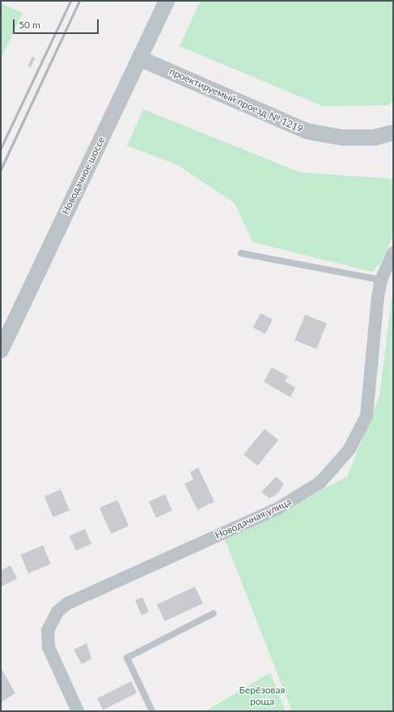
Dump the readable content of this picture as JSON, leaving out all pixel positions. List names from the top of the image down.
{
  "streets": {
    "street": ["проектируемый проезд № 1219", "Новодачное шоссе", "Новодачная улица"]
  },
  "crossings": [
    ["проектируемый проезд № 1219", "Новодачное шоссе"]
  ],
  "parks": ["Берёзовая роща"],
  "scale_bar": "50 m"
}
